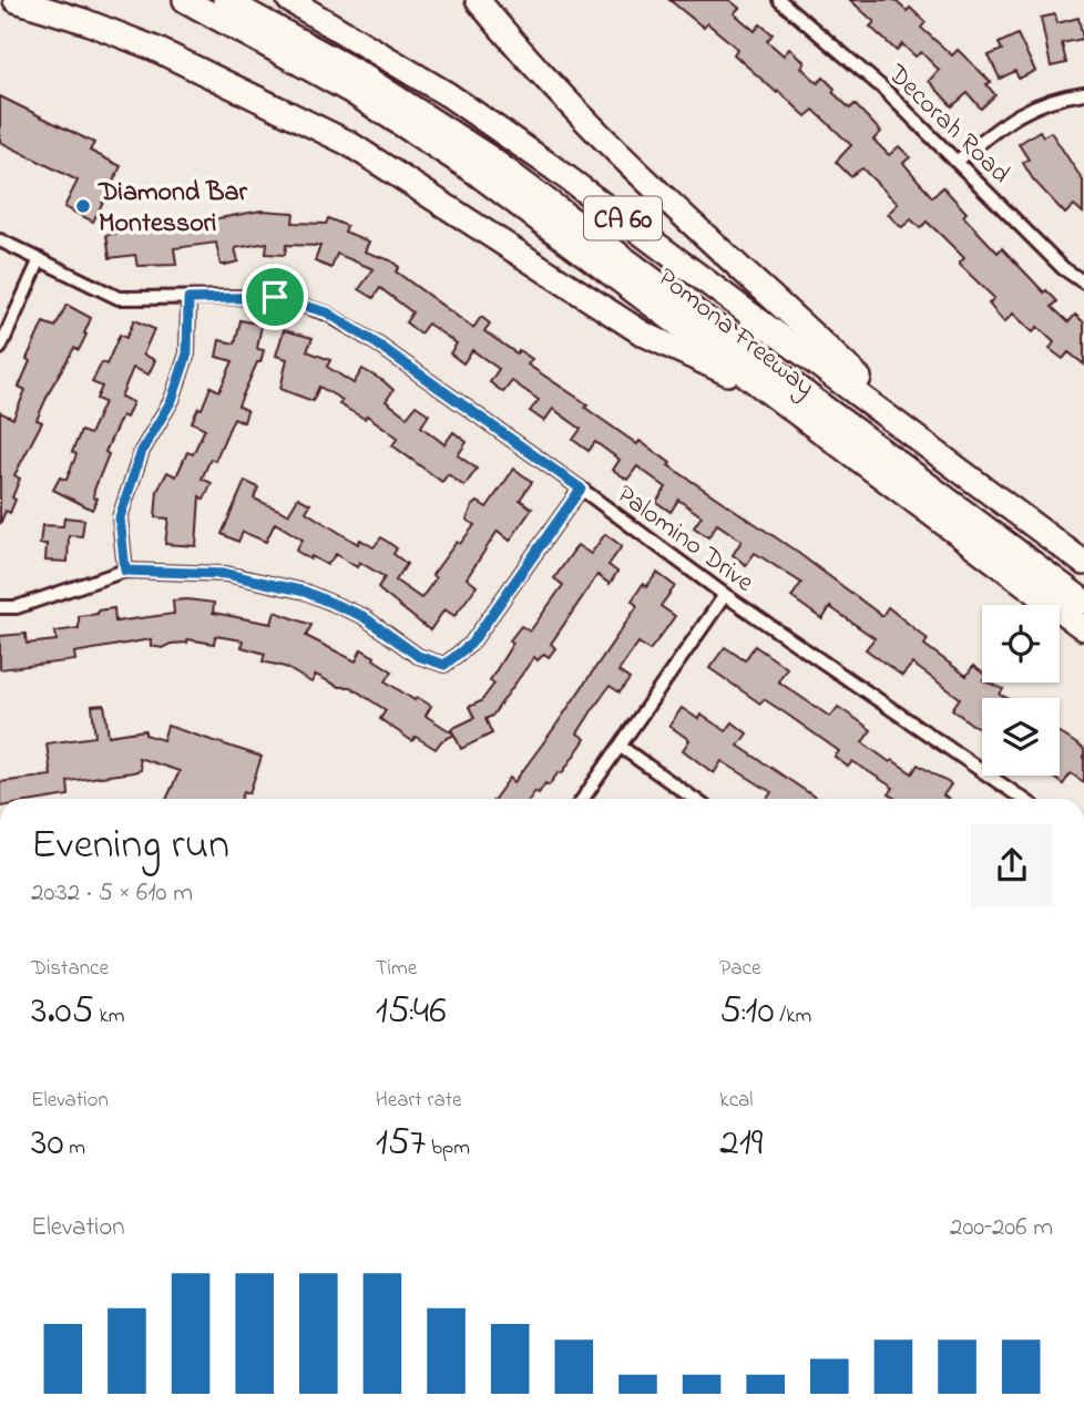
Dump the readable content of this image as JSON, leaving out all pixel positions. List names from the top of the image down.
{
  "streets": {
    "highway": ["CA 60", "Pomona Freeway"],
    "street": ["Decorah Road", "Palomino Drive"]
  },
  "places": ["Diamond Bar Montessori"],
  "page": {
    "heading": ["Evening run", "20:32 · 5 × 610 m"],
    "stats": [
      ["Distance", "3.05 km"],
      ["Time", "15:46"],
      ["Pace", "5:10 /km"],
      ["Elevation", "30 m"],
      ["Heart rate", "157 bpm"],
      ["kcal", "219"]
    ],
    "chart": ["Elevation", "200–206 m"]
  }
}
